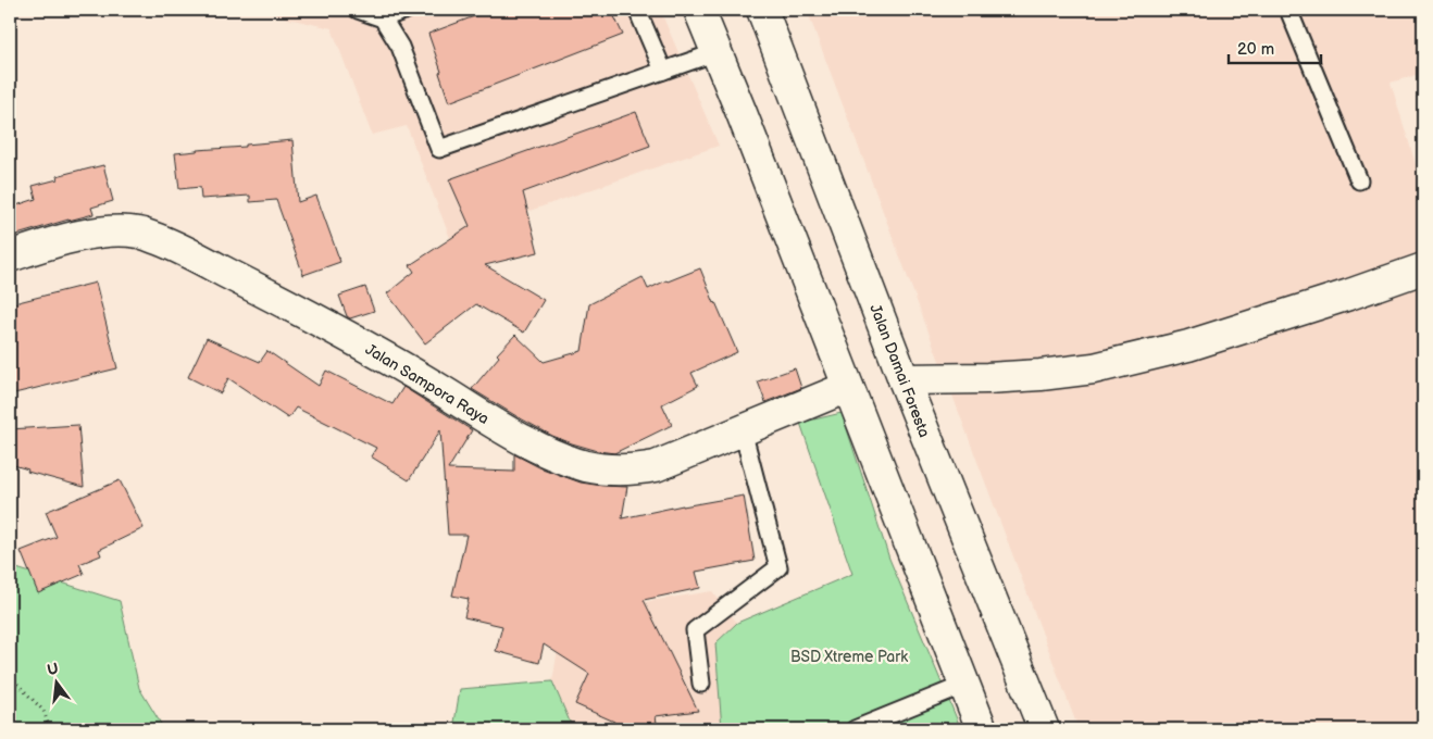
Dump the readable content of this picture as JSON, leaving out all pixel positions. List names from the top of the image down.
{
  "streets": {
    "main road": ["Jalan Damai Foresta", "Jalan Sampora Raya"]
  },
  "parks": ["BSD Xtreme Park"],
  "scale_bar": "20 m",
  "north": "top"
}
